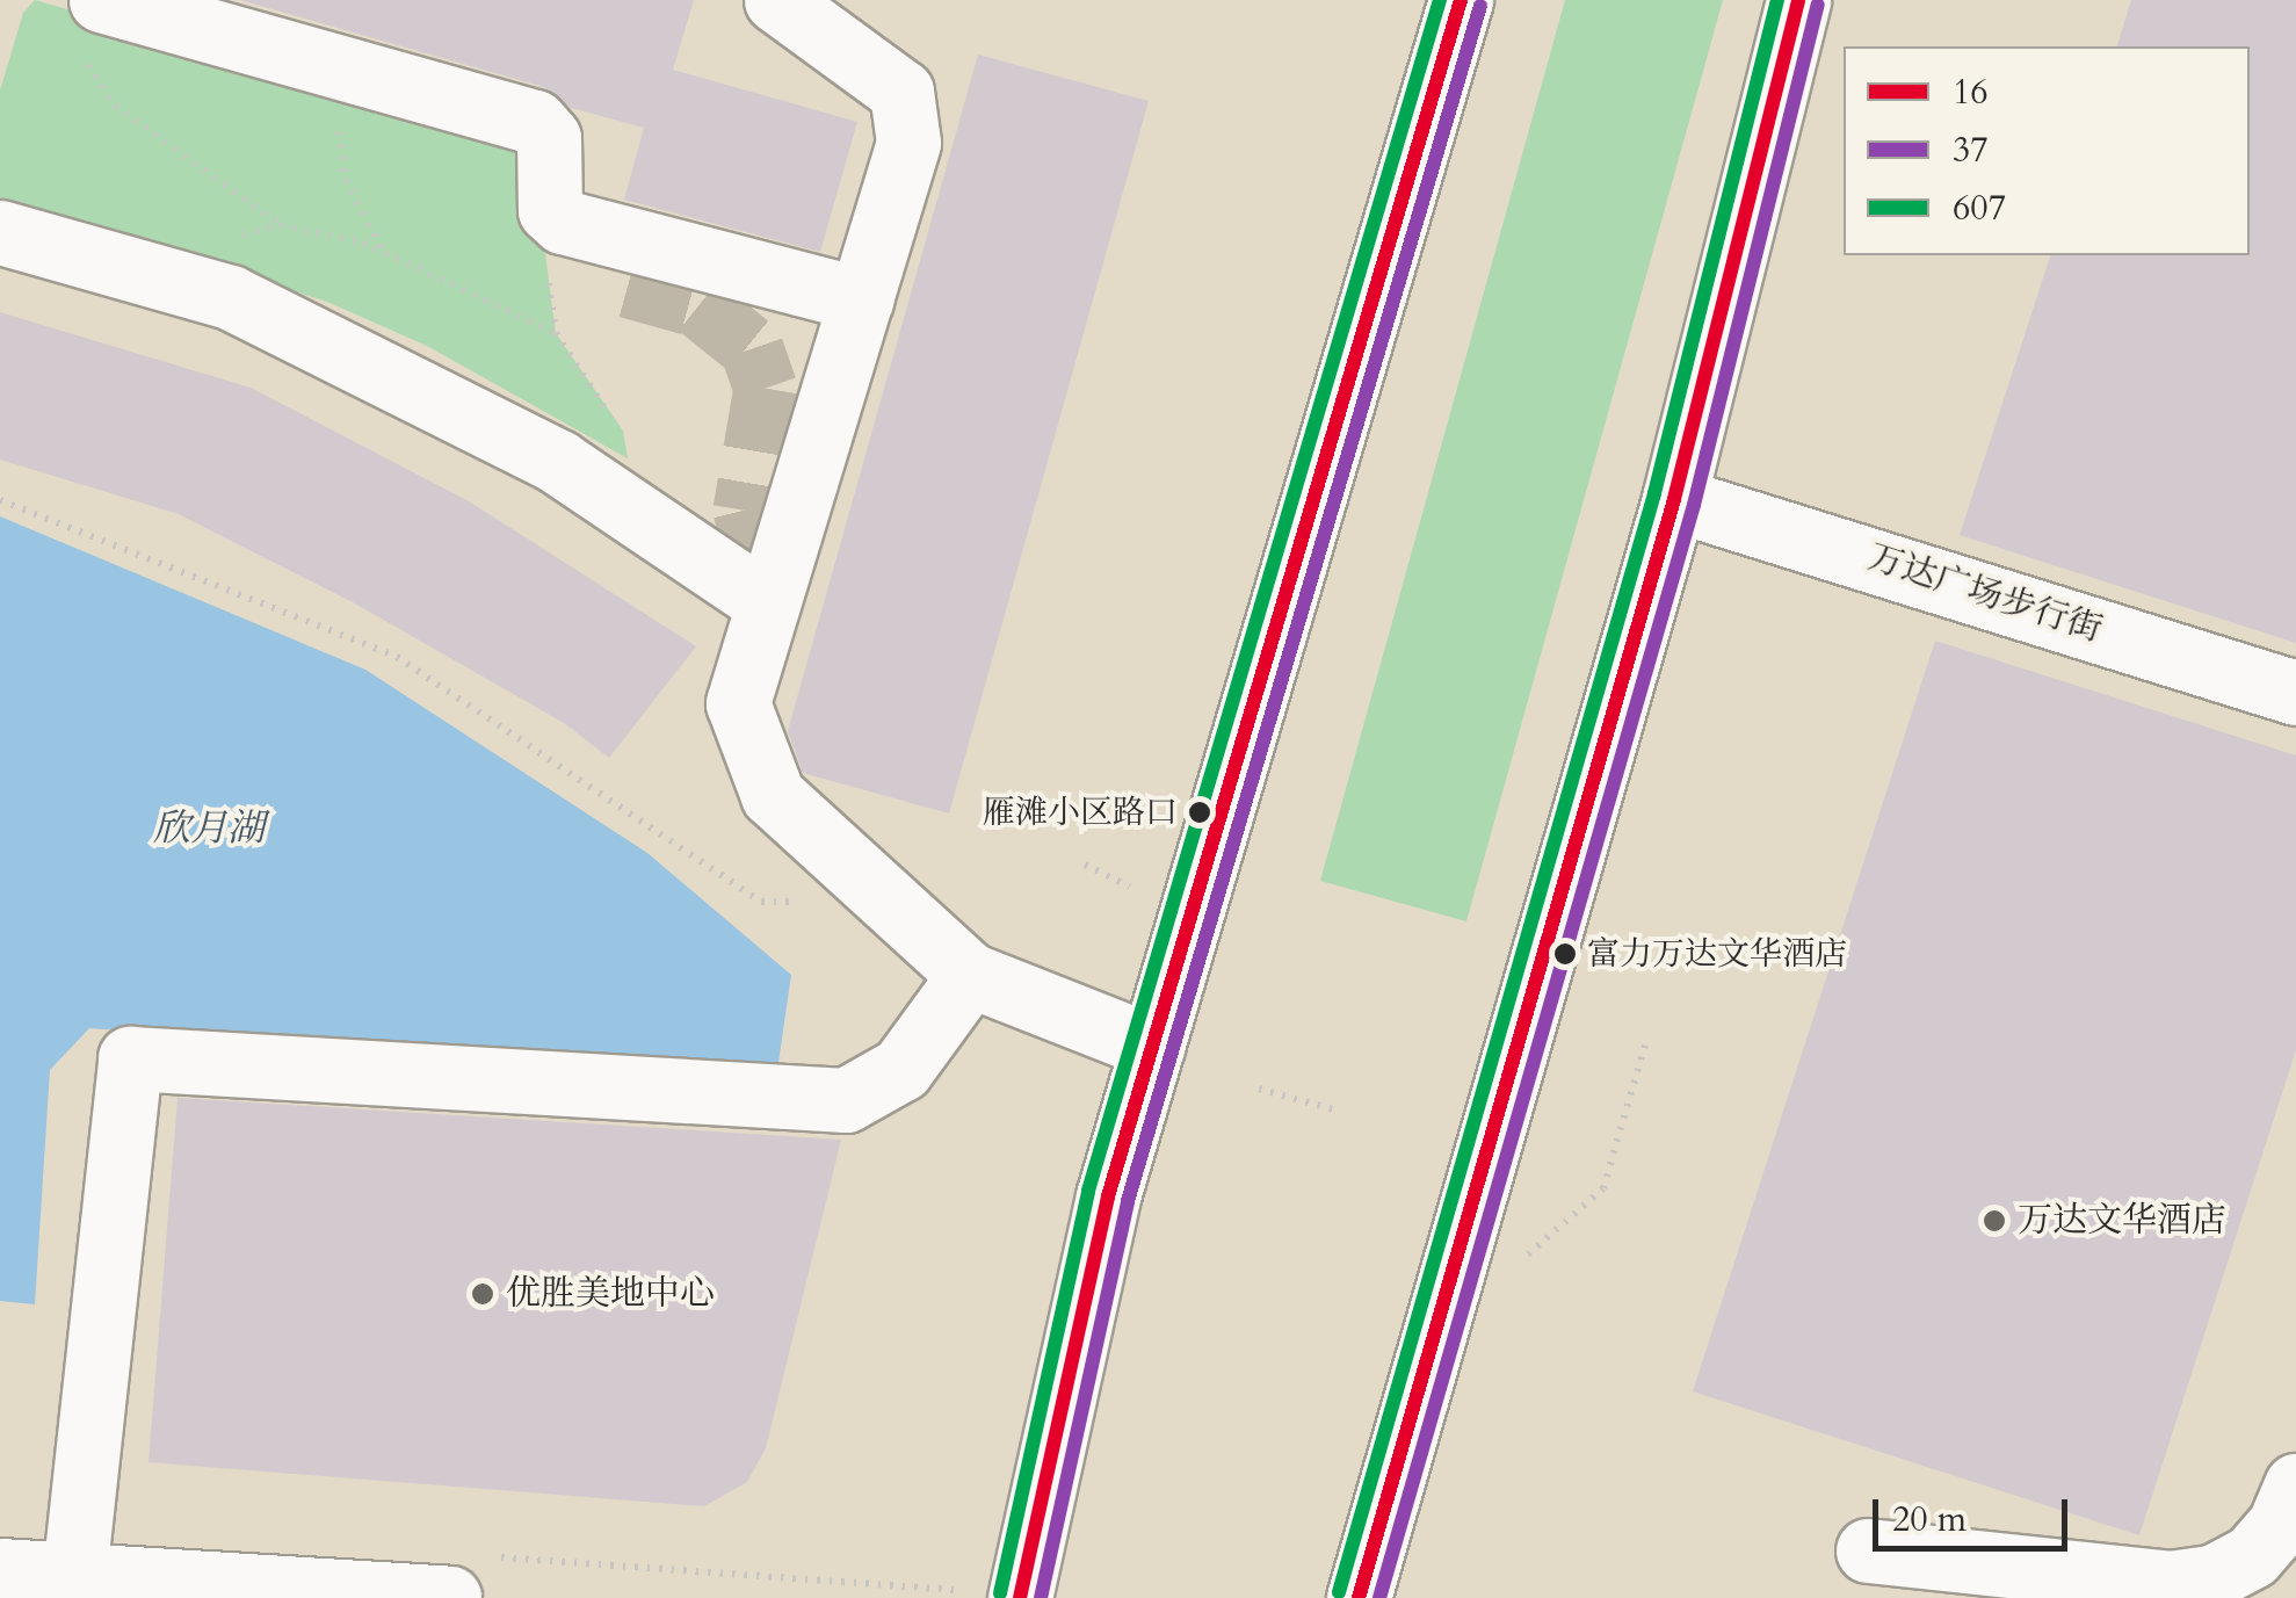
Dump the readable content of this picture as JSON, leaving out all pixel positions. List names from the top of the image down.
{
  "streets": {
    "main road": ["万达广场步行街"]
  },
  "water": ["欣月湖"],
  "places": [
    "雁滩小区路口",
    "富力万达文华酒店",
    "万达文华酒店",
    "优胜美地中心"
  ],
  "lines": ["transit line 16", "transit line 607", "transit line 37"],
  "legend": ["16", "37", "607"],
  "scale_bar": "20 m"
}
